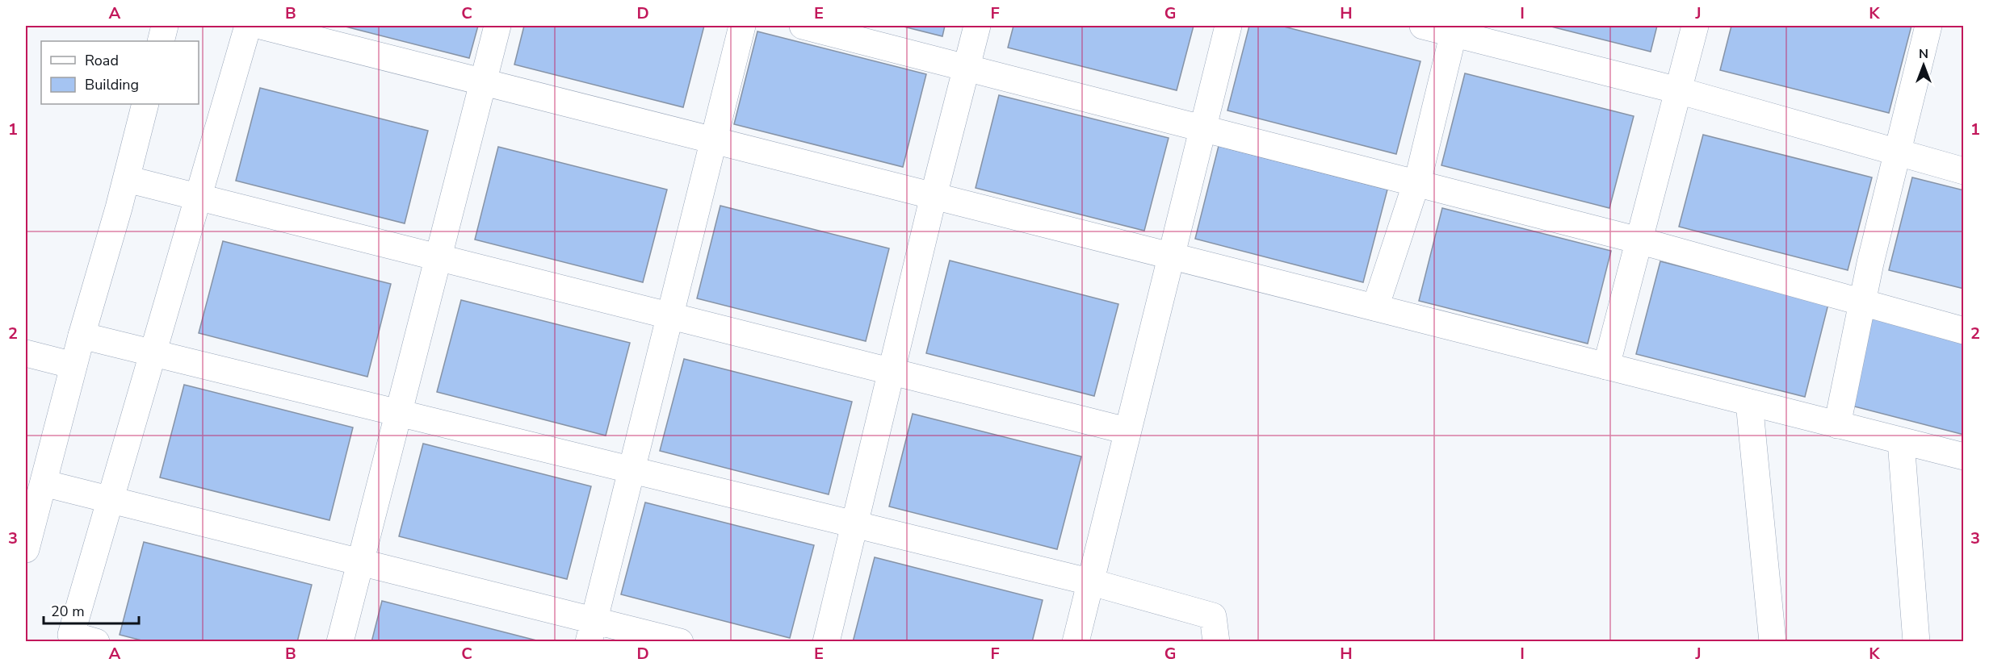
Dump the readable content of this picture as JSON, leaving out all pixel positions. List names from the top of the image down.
{
  "legend": ["Road", "Building"],
  "scale_bar": "20 m",
  "north": "top",
  "grid": {
    "columns": [
      "A",
      "B",
      "C",
      "D",
      "E",
      "F",
      "G",
      "H",
      "I",
      "J",
      "K"
    ],
    "rows": ["1", "2", "3"]
  }
}
